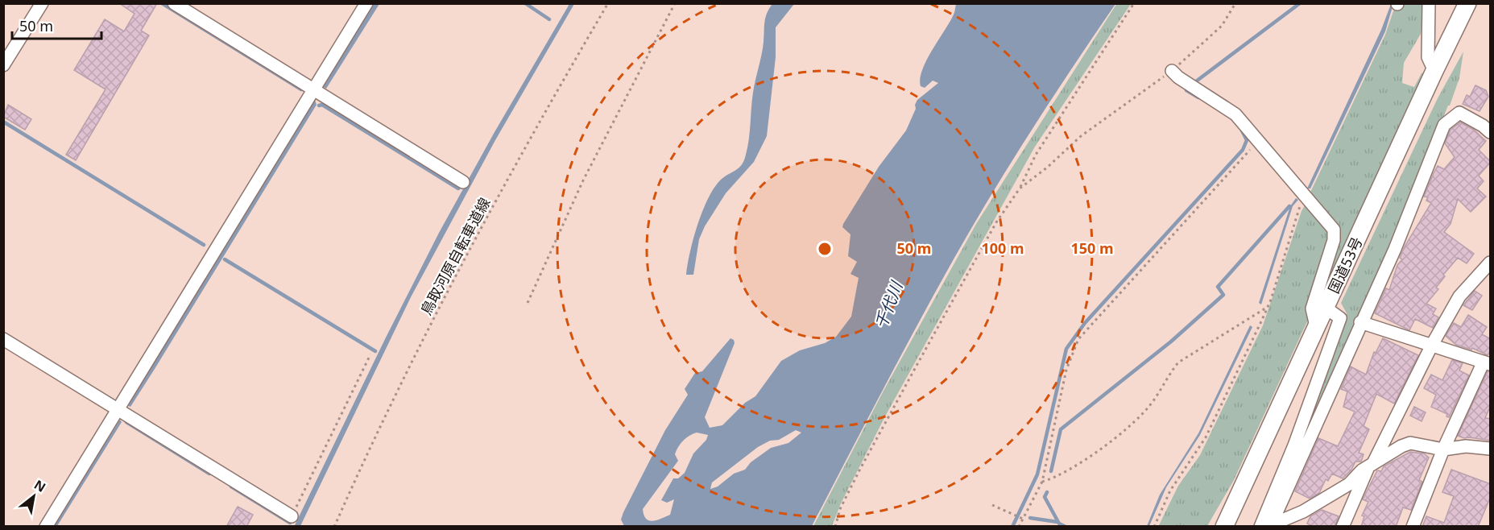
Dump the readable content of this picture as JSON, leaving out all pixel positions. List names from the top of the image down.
{
  "streets": {
    "highway": ["国道53号"],
    "path": ["鳥取河原自転車道線"]
  },
  "water": ["千代川"],
  "scale_bar": "50 m",
  "north": "top right",
  "rings": ["50 m", "100 m", "150 m"]
}
